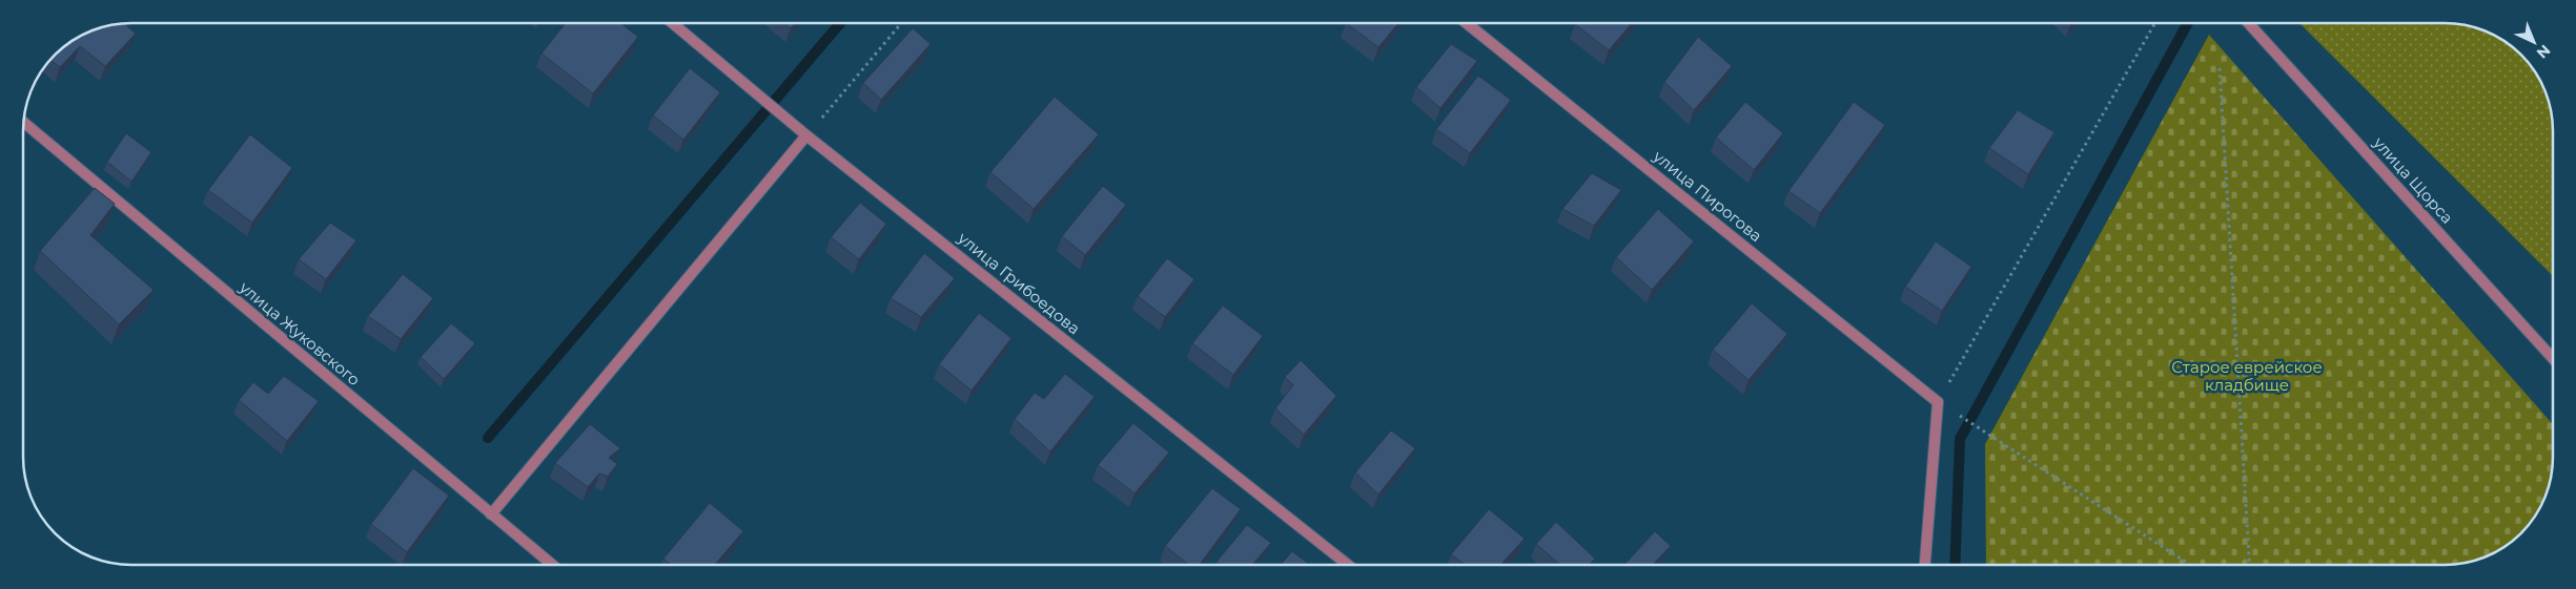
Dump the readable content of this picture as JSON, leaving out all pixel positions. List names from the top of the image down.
{
  "streets": {
    "street": [
      "улица Щорса",
      "улица Пирогова",
      "улица Грибоедова",
      "улица Жуковского"
    ]
  },
  "parks": ["Старое еврейское кладбище"],
  "north": "bottom right"
}
